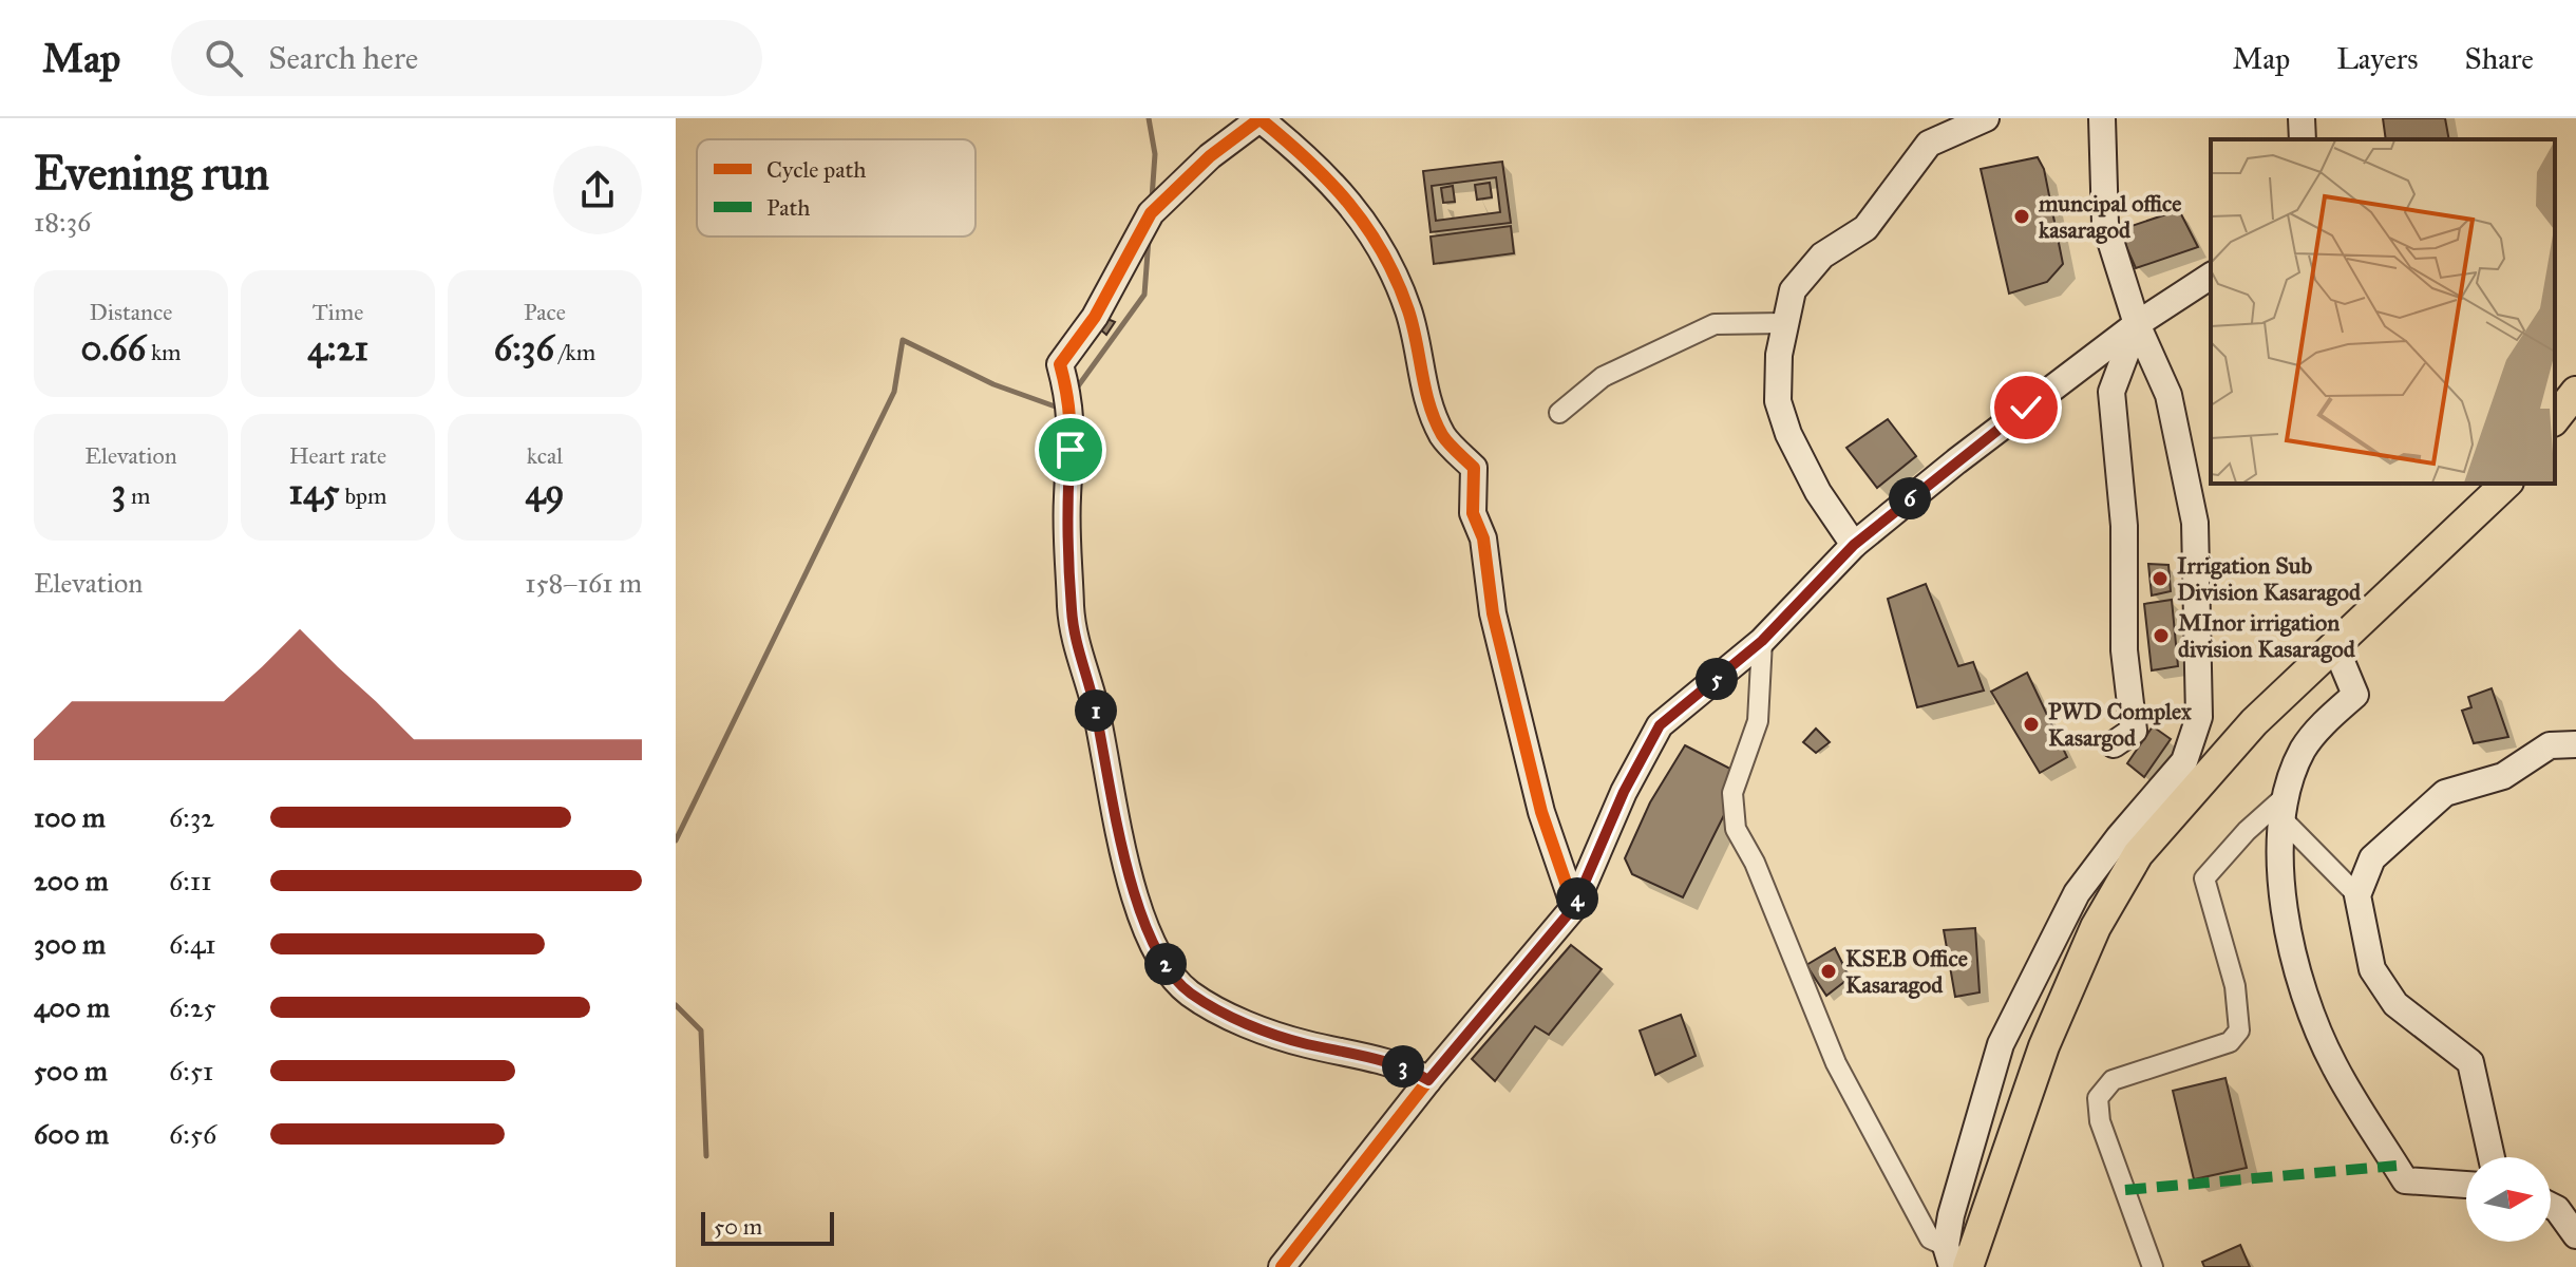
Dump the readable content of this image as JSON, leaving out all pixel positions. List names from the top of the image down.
{
  "places": [
    "muncipal office kasaragod",
    "Irrigation Sub Division Kasaragod",
    "MInor irrigation division Kasaragod",
    "PWD Complex Kasargod",
    "KSEB Office Kasaragod"
  ],
  "legend": ["Cycle path", "Path"],
  "scale_bar": "50 m",
  "north": "right",
  "page": {
    "header": "Map",
    "search": "Search here",
    "nav": ["Map", "Layers", "Share"],
    "heading": ["Evening run", "18:36"],
    "stats": [
      ["Distance", "0.66 km"],
      ["Time", "4:21"],
      ["Pace", "6:36 /km"],
      ["Elevation", "3 m"],
      ["Heart rate", "145 bpm"],
      ["kcal", "49"]
    ],
    "pins": [
      "6",
      "5",
      "1",
      "4",
      "2",
      "3"
    ],
    "chart": ["Elevation", "158–161 m"],
    "list": [
      {
        "name": "100 m",
        "note": "6:32"
      },
      {
        "name": "200 m",
        "note": "6:11"
      },
      {
        "name": "300 m",
        "note": "6:41"
      },
      {
        "name": "400 m",
        "note": "6:25"
      },
      {
        "name": "500 m",
        "note": "6:51"
      },
      {
        "name": "600 m",
        "note": "6:56"
      }
    ],
    "scale": "50 m"
  }
}
